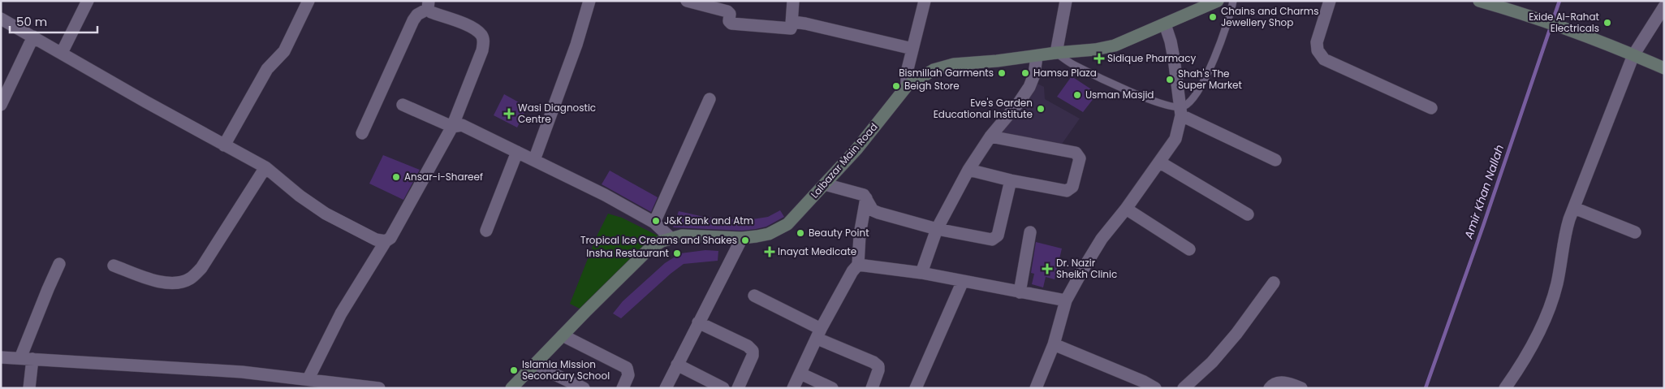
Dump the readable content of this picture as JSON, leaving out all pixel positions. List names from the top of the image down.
{
  "streets": {
    "main road": ["Lalbazar Main Road"]
  },
  "water": ["Amir Khan Nallah"],
  "places": {
    "other": [
      "Chains and Charms Jewellery Shop",
      "Exide Al-Rahat Electricals",
      "Bismillah Garments",
      "Hamsa Plaza",
      "Shah's The Super Market",
      "Beigh Store",
      "Usman Masjid",
      "Eve's Garden Educational Institute",
      "Ansar-i-Shareef",
      "J&K Bank and Atm",
      "Beauty Point",
      "Tropical Ice Creams and Shakes",
      "Insha Restaurant",
      "Islamia Mission Secondary School"
    ],
    "health": [
      "Sidique Pharmacy",
      "Wasi Diagnostic Centre",
      "Inayat Medicate",
      "Dr. Nazir Sheikh Clinic"
    ]
  },
  "scale_bar": "50 m"
}
